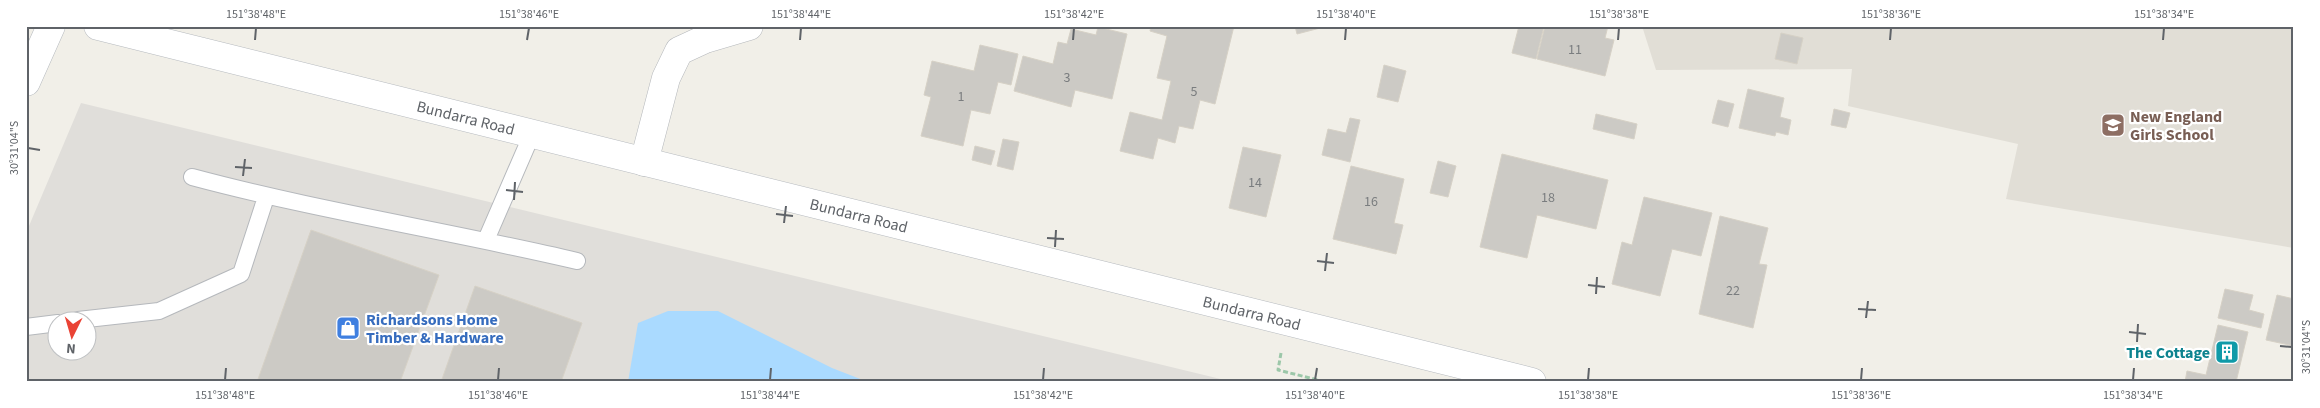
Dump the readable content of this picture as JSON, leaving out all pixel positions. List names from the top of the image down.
{
  "streets": {
    "main road": ["Bundarra Road"]
  },
  "places": {
    "school or university": ["New England Girls School"],
    "shop": ["Richardsons Home Timber & Hardware"],
    "building": ["The Cottage"]
  },
  "house_numbers": [
    "11",
    "3",
    "5",
    "1",
    "14",
    "18",
    "16",
    "22"
  ],
  "north": "bottom",
  "coordinates": [
    "151°38'48\"E",
    "151°38'46\"E",
    "151°38'44\"E",
    "151°38'42\"E",
    "151°38'40\"E",
    "151°38'38\"E",
    "151°38'36\"E",
    "151°38'34\"E",
    "30°31'04\"S"
  ]
}
